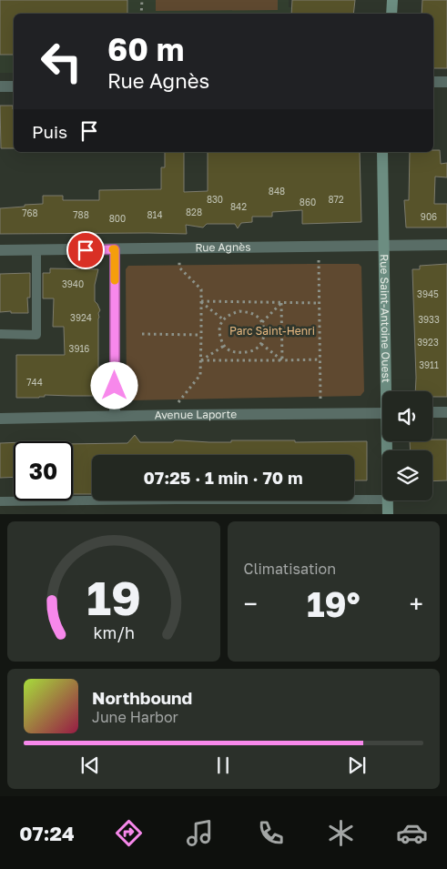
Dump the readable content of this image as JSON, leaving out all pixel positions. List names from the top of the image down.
{
  "streets": {
    "main road": ["Rue Saint-Antoine Ouest"],
    "street": ["Rue Agnès", "Avenue Laporte"]
  },
  "crossings": [
    ["Rue Agnès", "Rue Saint-Antoine Ouest"]
  ],
  "parks": ["Parc Saint-Henri"],
  "house_numbers": [
    "848",
    "830",
    "872",
    "860",
    "842",
    "828",
    "768",
    "788",
    "814",
    "906",
    "800",
    "3940",
    "3945",
    "3924",
    "3933",
    "3923",
    "3916",
    "3911",
    "744"
  ],
  "page": {
    "turn": ["60 m", "Rue Agnès"],
    "then": "Puis",
    "limit": "30",
    "trip": "07:25 · 1 min · 70 m",
    "tile": "Climatisation",
    "heat": ["−", "19°", "+"],
    "song": ["Northbound", "June Harbor"],
    "tabs": "07:24",
    "gauge": ["19", "km/h"]
  }
}
